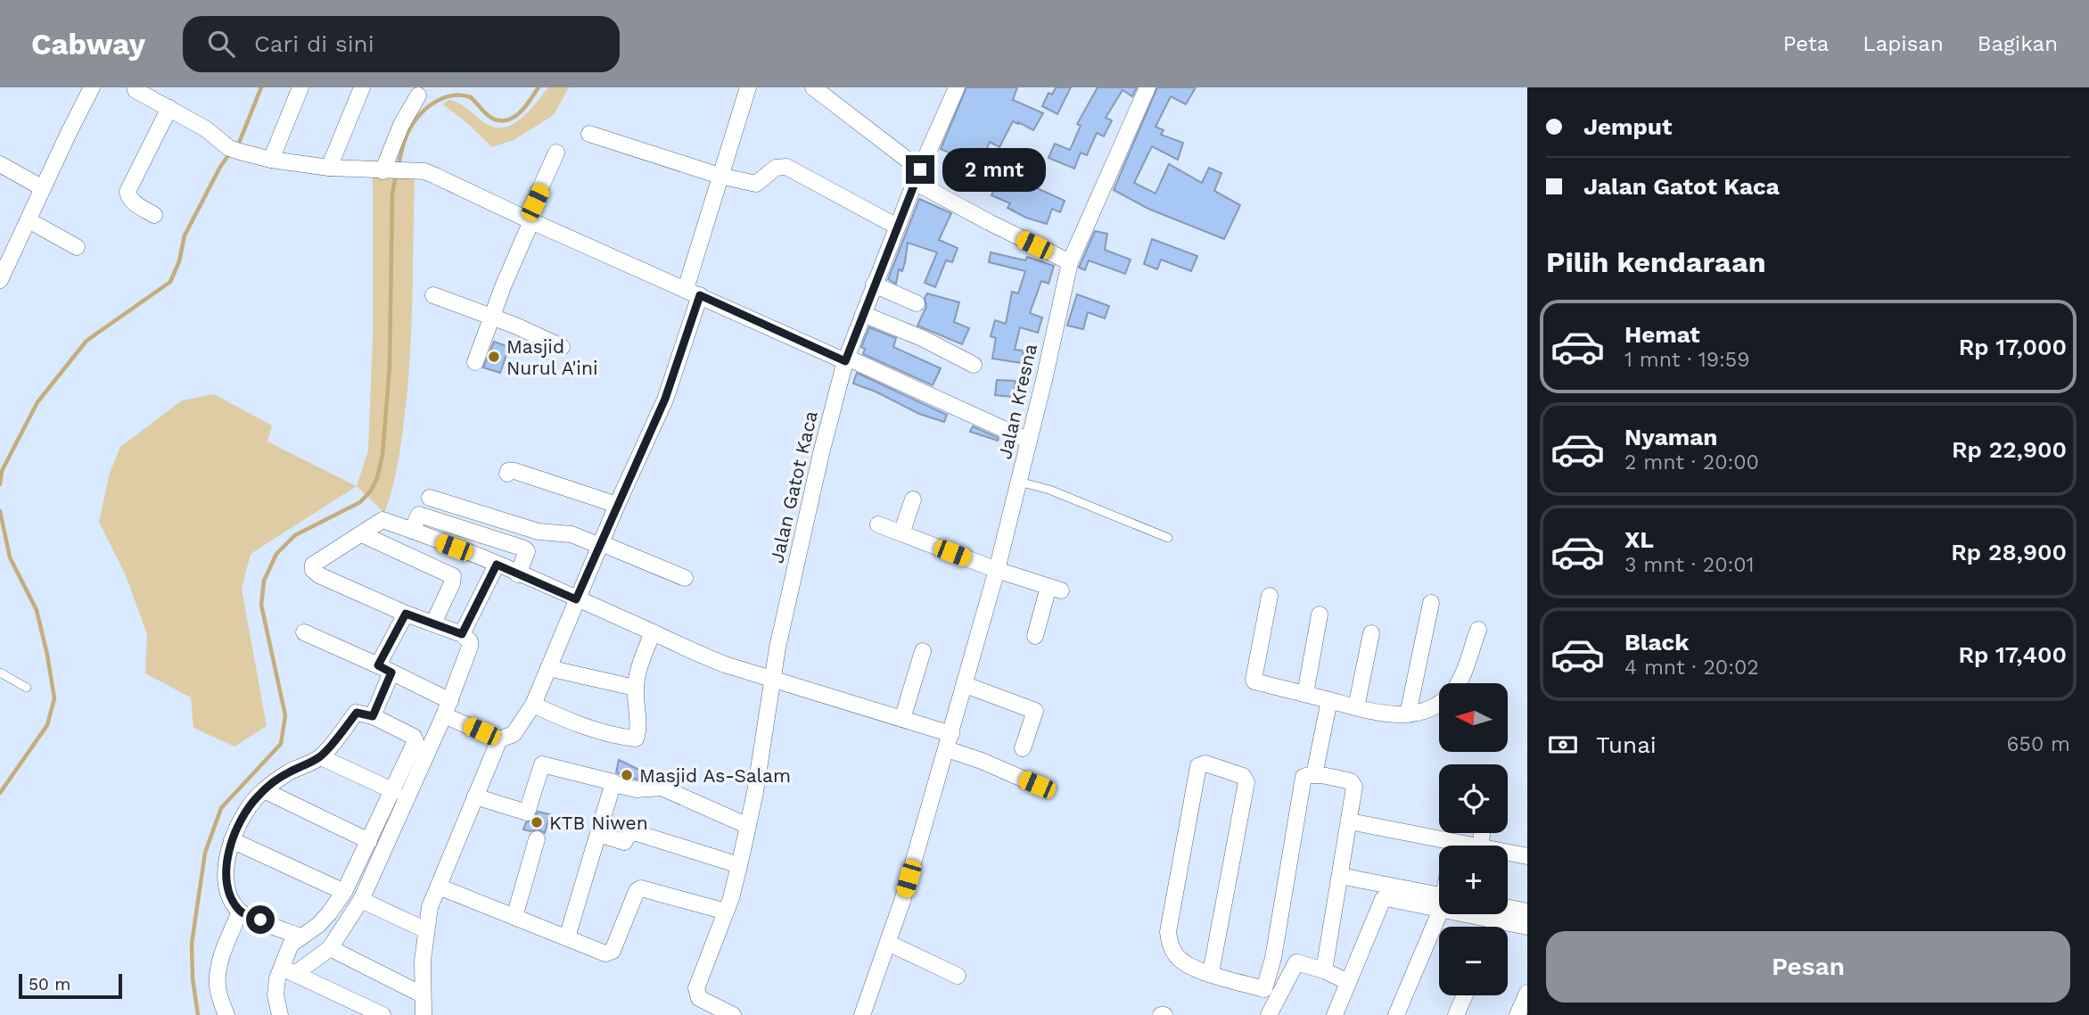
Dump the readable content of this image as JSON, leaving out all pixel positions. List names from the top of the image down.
{
  "streets": {
    "street": ["Jalan Kresna", "Jalan Gatot Kaca"]
  },
  "places": ["Masjid Nurul A'ini", "Masjid As-Salam", "KTB Niwen"],
  "scale_bar": "50 m",
  "north": "left",
  "page": {
    "header": "Cabway",
    "search": "Cari di sini",
    "nav": ["Peta", "Lapisan", "Bagikan"],
    "banner": ["Jemput", "Jalan Gatot Kaca"],
    "bubble": "2 mnt",
    "heading": "Pilih kendaraan",
    "list": [
      {
        "name": "Hemat",
        "note": "1 mnt · 19:59",
        "value": "Rp 17,000"
      },
      {
        "name": "Nyaman",
        "note": "2 mnt · 20:00",
        "value": "Rp 22,900"
      },
      {
        "name": "XL",
        "note": "3 mnt · 20:01",
        "value": "Rp 28,900"
      },
      {
        "name": "Black",
        "note": "4 mnt · 20:02",
        "value": "Rp 17,400"
      }
    ],
    "map_buttons": ["+", "−"],
    "pay": ["Tunai", "650 m"],
    "buttons": "Pesan",
    "scale": "50 m"
  }
}
